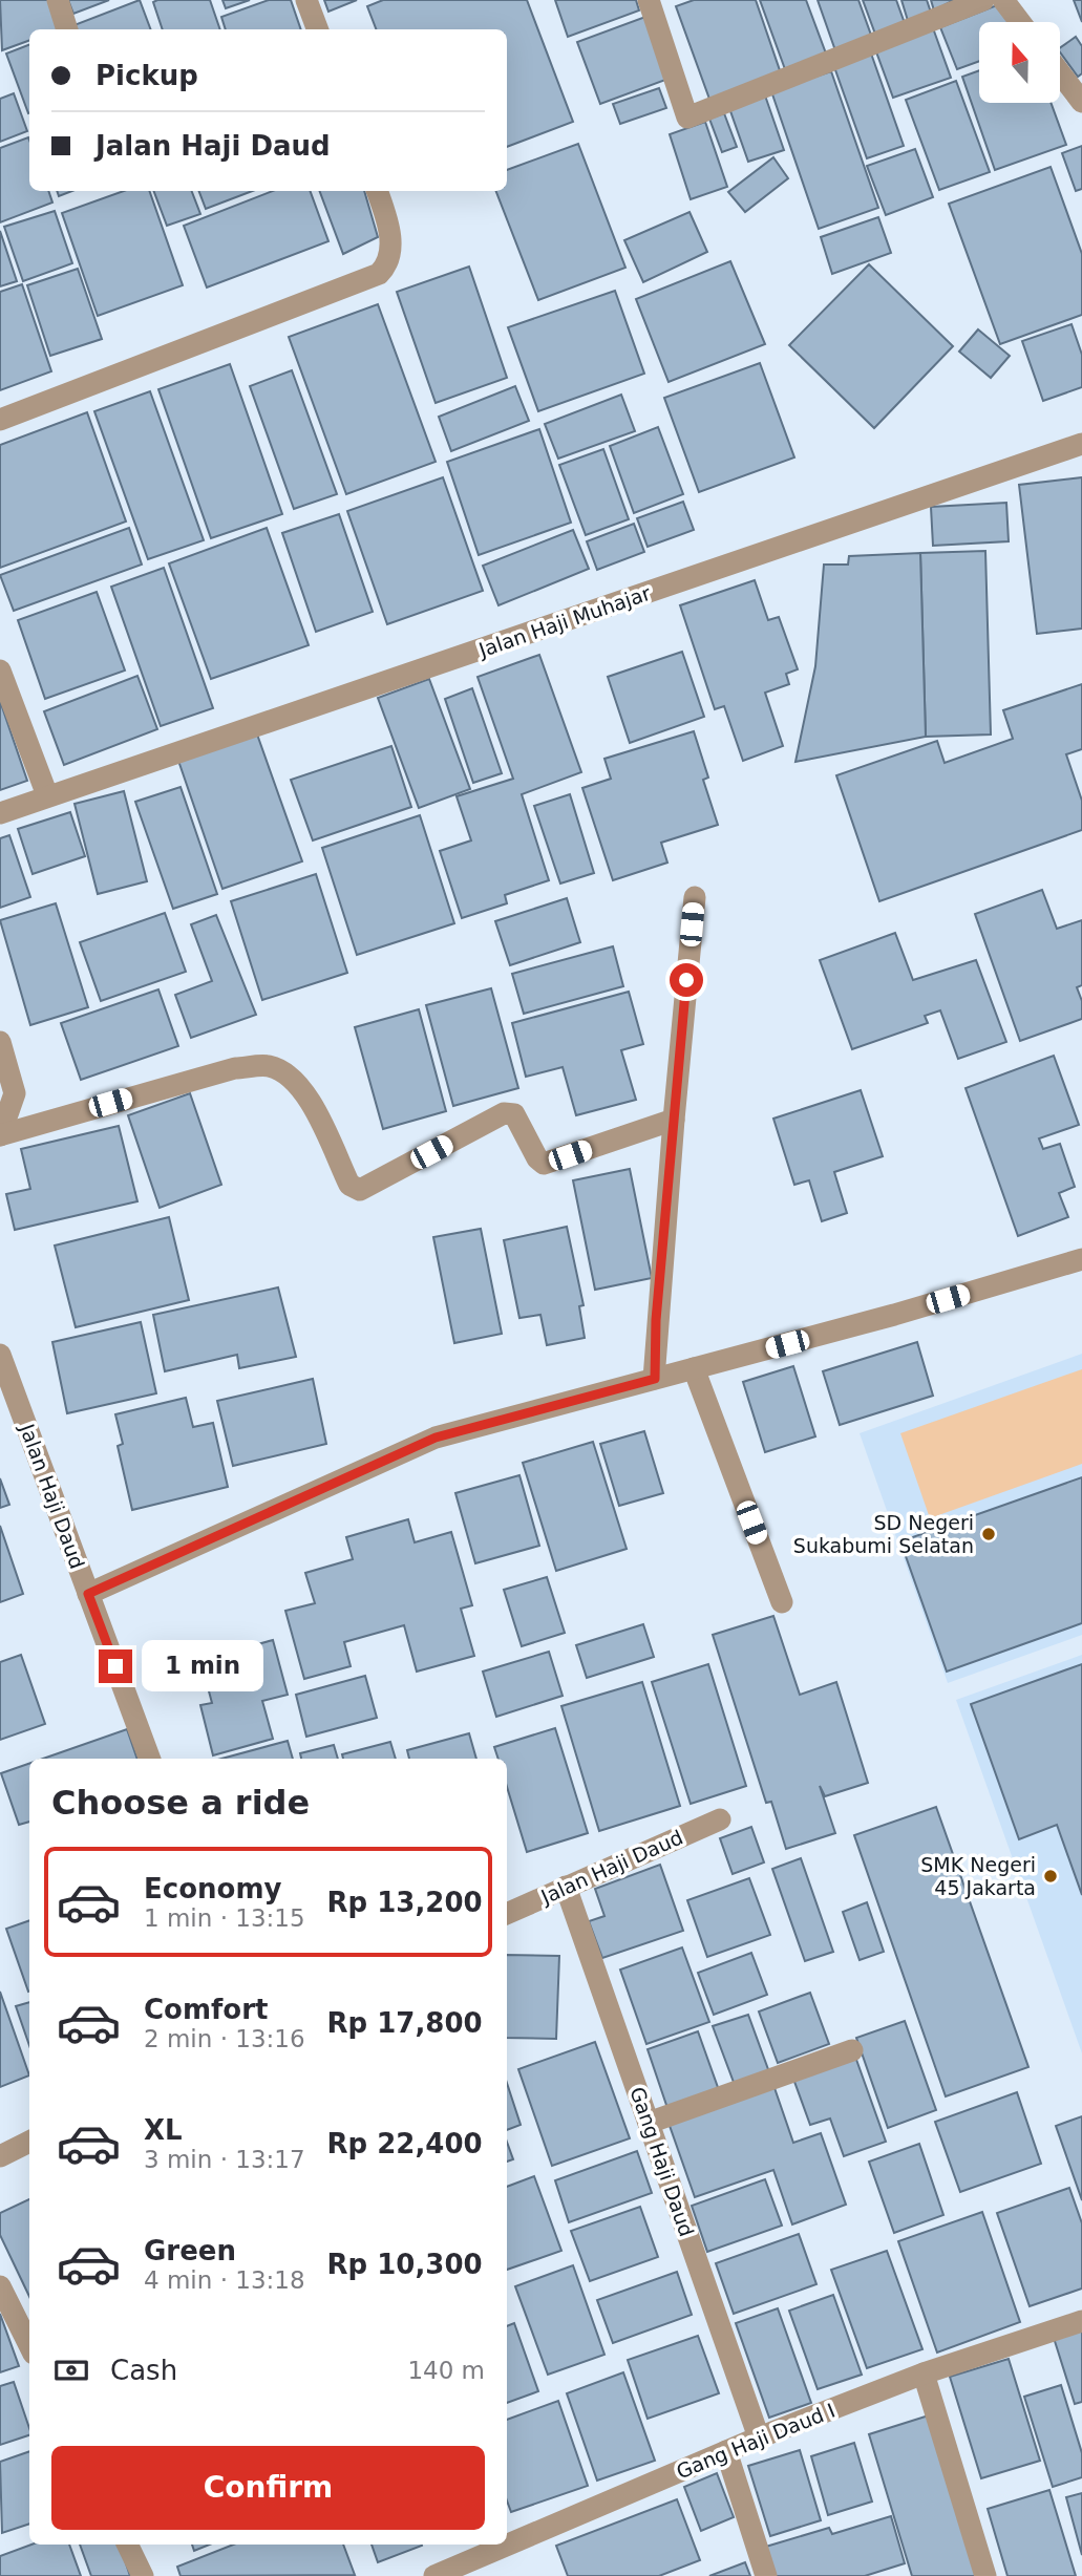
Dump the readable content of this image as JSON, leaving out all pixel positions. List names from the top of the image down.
{
  "streets": {
    "street": [
      "Jalan Haji Muhajar",
      "Jalan Haji Daud",
      "Gang Haji Daud",
      "Gang Haji Daud I"
    ]
  },
  "crossings": [
    ["Jalan Haji Daud", "Gang Haji Daud"],
    ["Gang Haji Daud", "Gang Haji Daud I"]
  ],
  "places": ["SD Negeri Sukabumi Selatan", "SMK Negeri 45 Jakarta"],
  "north": "top",
  "page": {
    "banner": ["Pickup", "Jalan Haji Daud"],
    "bubble": "1 min",
    "heading": "Choose a ride",
    "list": [
      {
        "name": "Economy",
        "note": "1 min · 13:15",
        "value": "Rp 13,200"
      },
      {
        "name": "Comfort",
        "note": "2 min · 13:16",
        "value": "Rp 17,800"
      },
      {
        "name": "XL",
        "note": "3 min · 13:17",
        "value": "Rp 22,400"
      },
      {
        "name": "Green",
        "note": "4 min · 13:18",
        "value": "Rp 10,300"
      }
    ],
    "pay": ["Cash", "140 m"],
    "buttons": "Confirm"
  }
}
